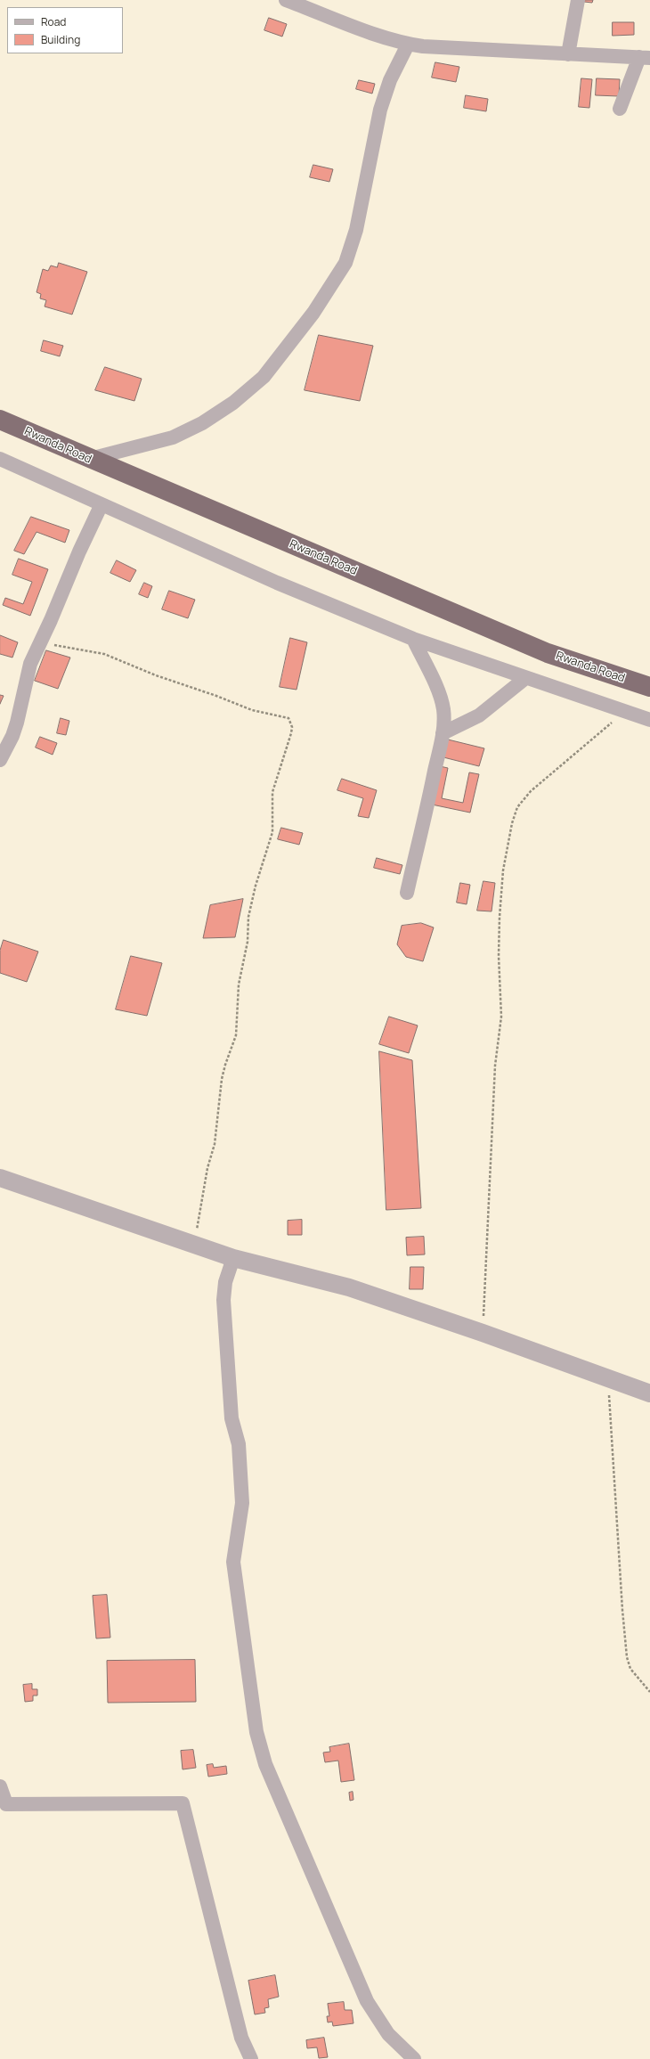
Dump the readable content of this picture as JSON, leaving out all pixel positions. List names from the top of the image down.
{
  "streets": {
    "highway": ["Rwanda Road"]
  },
  "legend": ["Road", "Building"]
}
